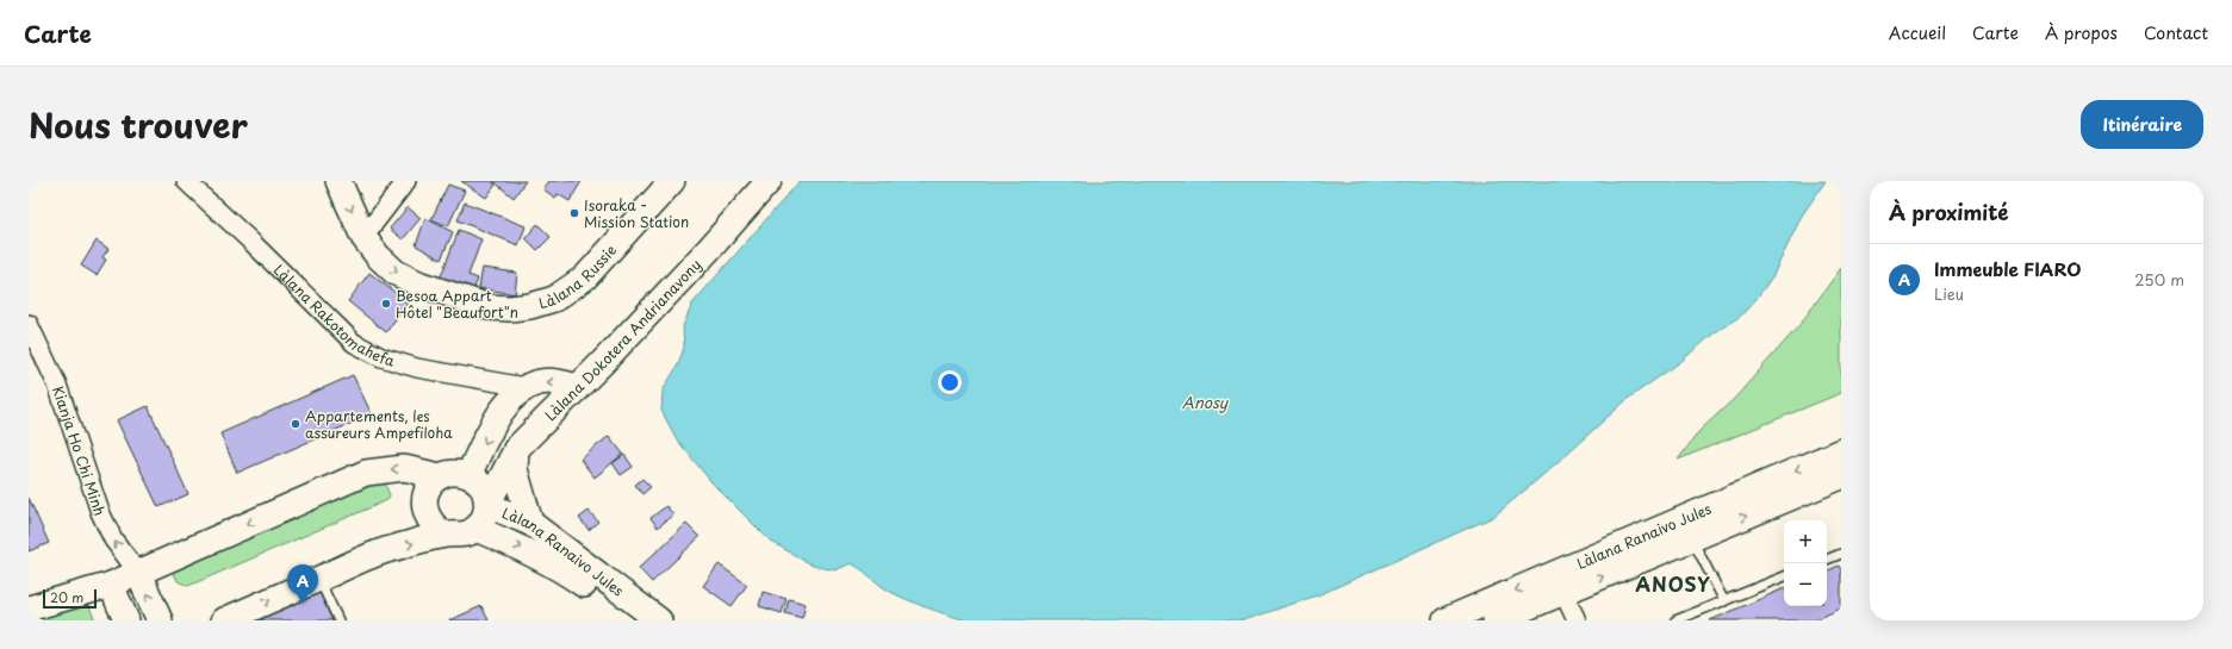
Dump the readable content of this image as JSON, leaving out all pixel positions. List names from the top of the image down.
{
  "streets": {
    "main road": [
      "Làlana Russie",
      "Làlana Dokotera Andrianavony",
      "Kianja Ho Chi Minh",
      "Làlana Ranaivo Jules"
    ],
    "street": ["Làlana Rakotomahefa"]
  },
  "crossings": [
    ["Làlana Dokotera Andrianavony", "Làlana Ranaivo Jules"]
  ],
  "one_way": ["Kianja Ho Chi Minh"],
  "districts": ["ANOSY"],
  "water": ["Anosy"],
  "places": ["Isoraka - Mission Station", "Besoa Appart Hôtel \"Beaufort\"n", "Appartements, les assureurs Ampefiloha"],
  "scale_bar": "20 m",
  "page": {
    "header": "Carte",
    "nav": [
      "Accueil",
      "Carte",
      "À propos",
      "Contact"
    ],
    "title": "Nous trouver",
    "buttons": "Itinéraire",
    "heading": "À proximité",
    "list": [
      {
        "mark": "A",
        "name": "Immeuble FIARO",
        "note": "Lieu",
        "value": "250 m"
      }
    ],
    "map_buttons": ["+", "−"],
    "pins": "A",
    "scale": "20 m"
  }
}
